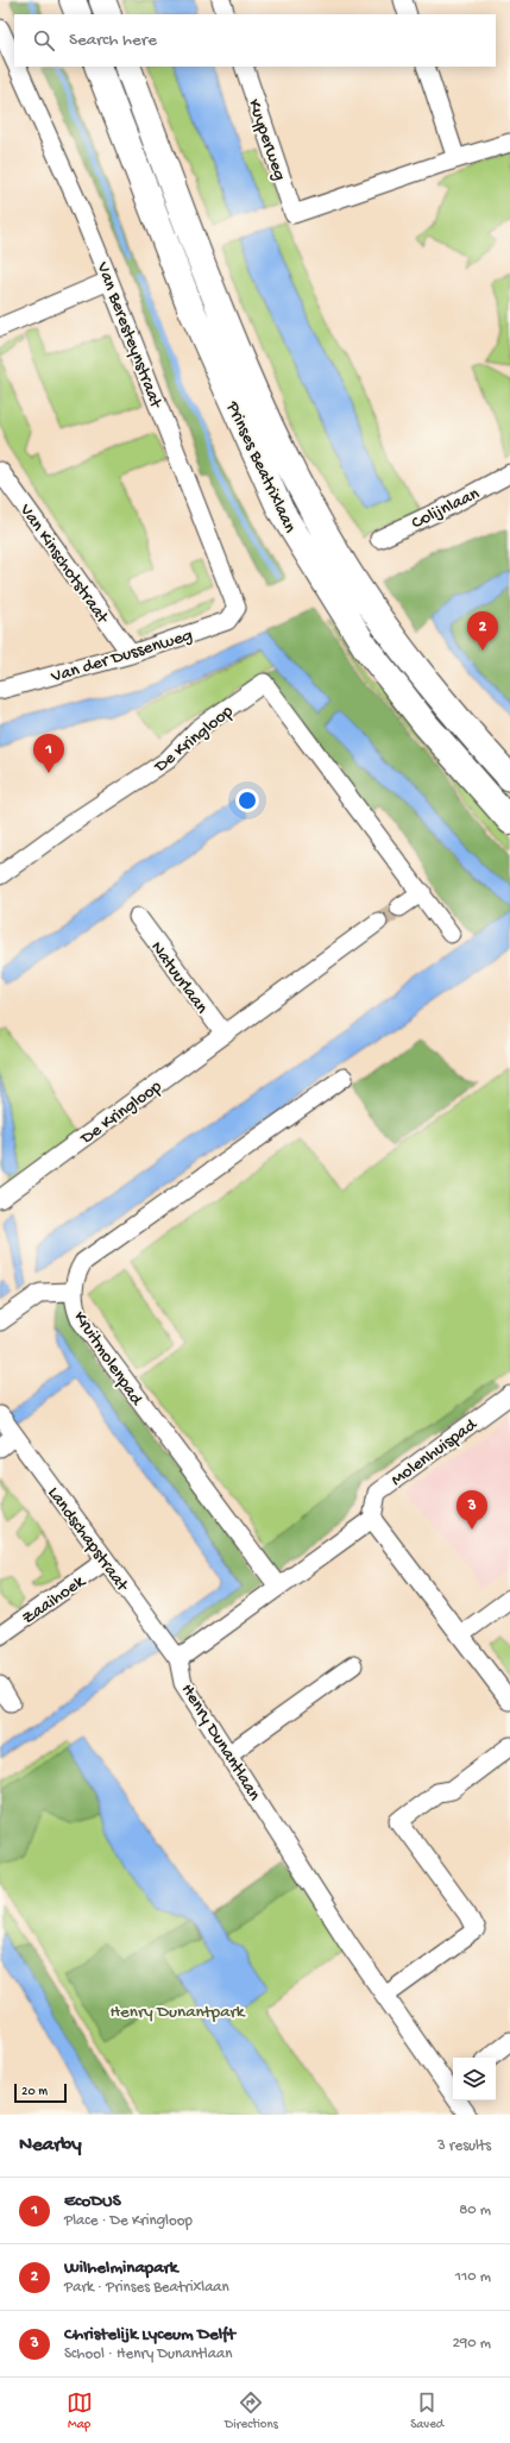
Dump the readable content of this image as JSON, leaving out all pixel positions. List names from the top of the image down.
{
  "streets": {
    "main road": ["Prinses Beatrixlaan"],
    "street": [
      "Kuyperweg",
      "Van Beresteynstraat",
      "Colijnlaan",
      "Van Kinschotstraat",
      "Van der Dussenweg",
      "De Kringloop",
      "Natuurlaan",
      "Kruitmolenpad",
      "Molenhuispad",
      "Landschapstraat",
      "Zaaihoek",
      "Henry Dunantlaan"
    ]
  },
  "crossings": [
    ["Van Beresteynstraat", "Van der Dussenweg"],
    ["Van Kinschotstraat", "Van der Dussenweg"],
    ["De Kringloop", "Natuurlaan"],
    ["Kruitmolenpad", "Henry Dunantlaan"],
    ["Molenhuispad", "Henry Dunantlaan"],
    ["Landschapstraat", "Zaaihoek"],
    ["Landschapstraat", "Henry Dunantlaan"]
  ],
  "parks": ["Henry Dunantpark"],
  "scale_bar": "20 m",
  "page": {
    "search": "Search here",
    "pins": ["2", "1", "3"],
    "scale": "20 m",
    "heading": ["Nearby", "3 results"],
    "list": [
      {
        "mark": "1",
        "name": "EcoDUS",
        "note": "Place · De Kringloop",
        "value": "80 m"
      },
      {
        "mark": "2",
        "name": "Wilhelminapark",
        "note": "Park · Prinses Beatrixlaan",
        "value": "110 m"
      },
      {
        "mark": "3",
        "name": "Christelijk Lyceum Delft",
        "note": "School · Henry Dunantlaan",
        "value": "290 m"
      }
    ],
    "nav": ["Map", "Directions", "Saved"]
  }
}
